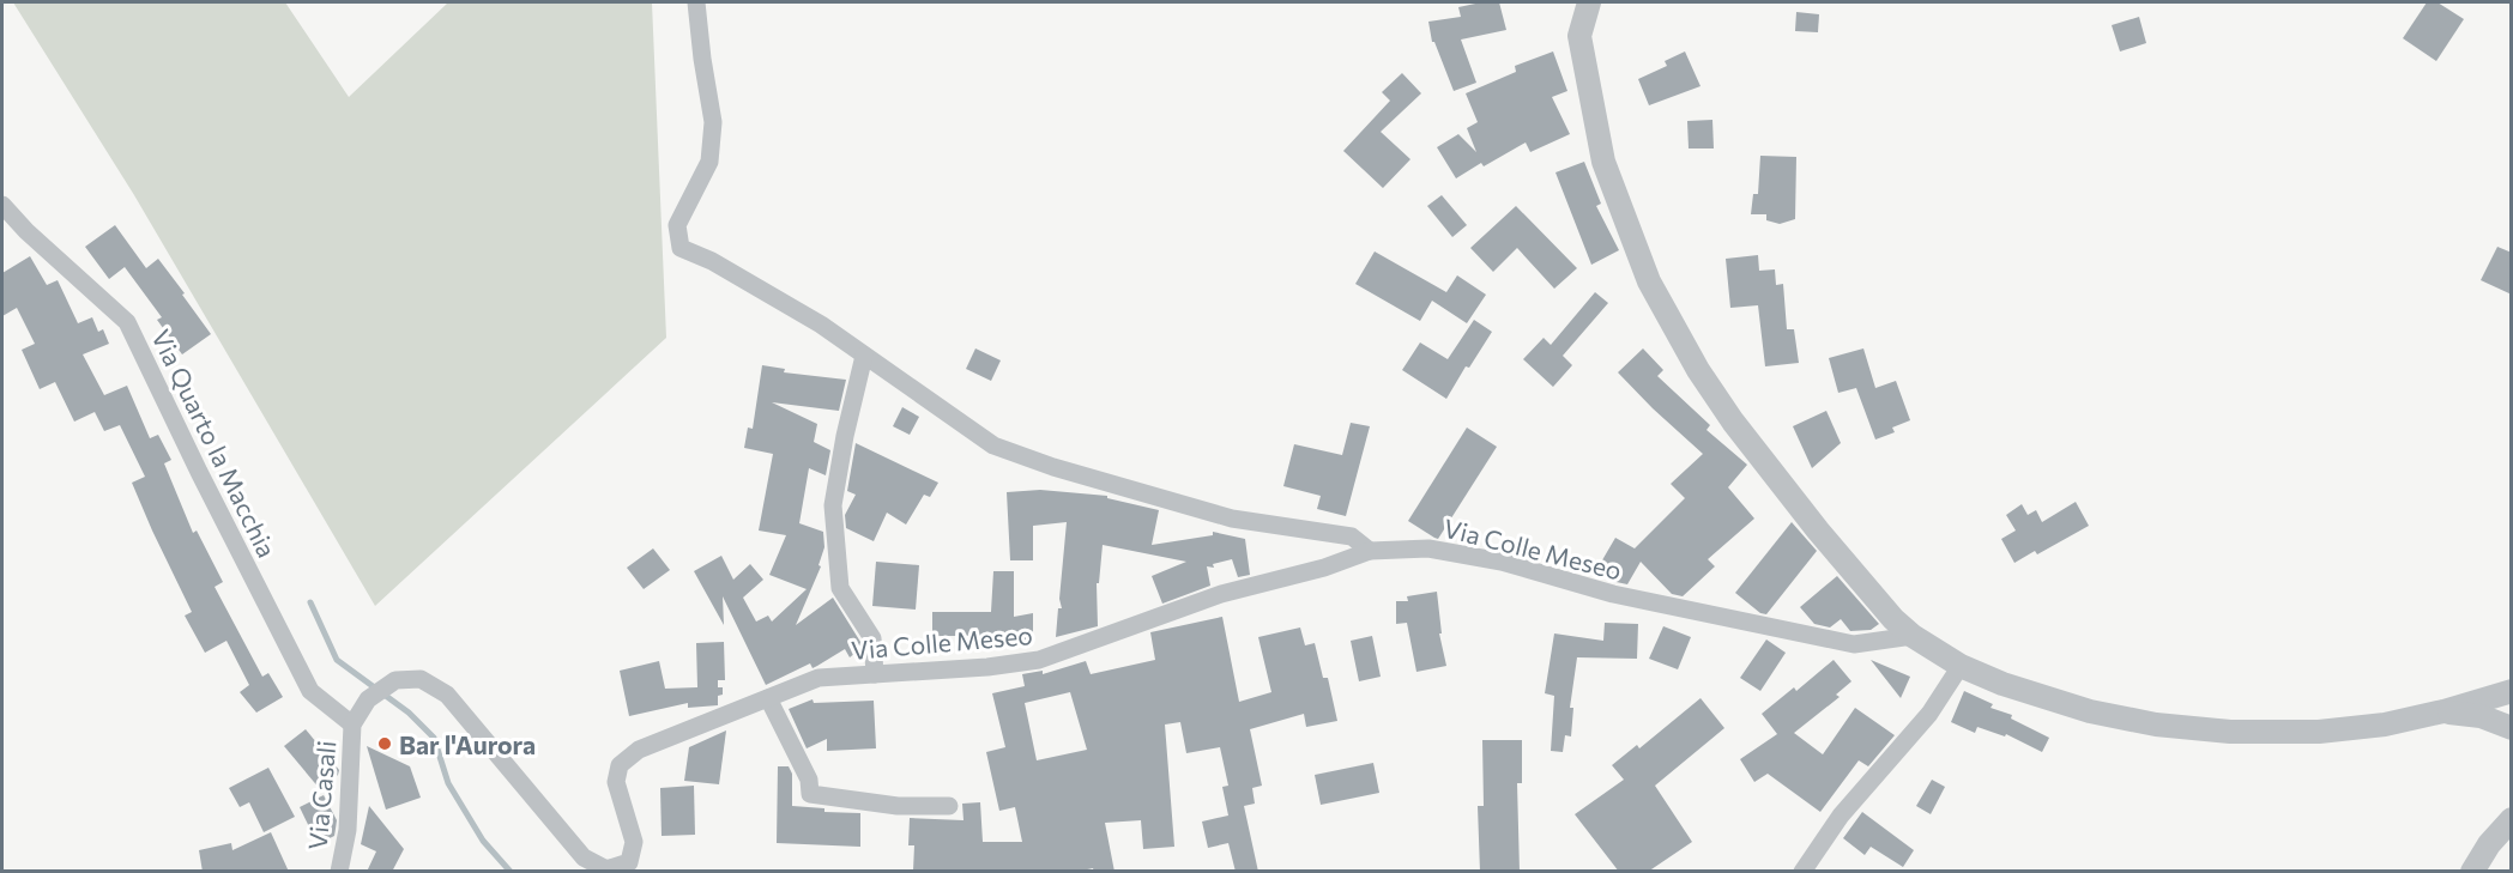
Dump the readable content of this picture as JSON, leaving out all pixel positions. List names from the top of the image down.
{
  "streets": {
    "street": ["Via Quarto la Macchia", "Via Colle Meseo", "Via Casali"]
  },
  "crossings": [
    ["Via Quarto la Macchia", "Via Colle Meseo"],
    ["Via Quarto la Macchia", "Via Casali"],
    ["Via Colle Meseo", "Via Casali"]
  ],
  "places": ["Bar l'Aurora"]
}
